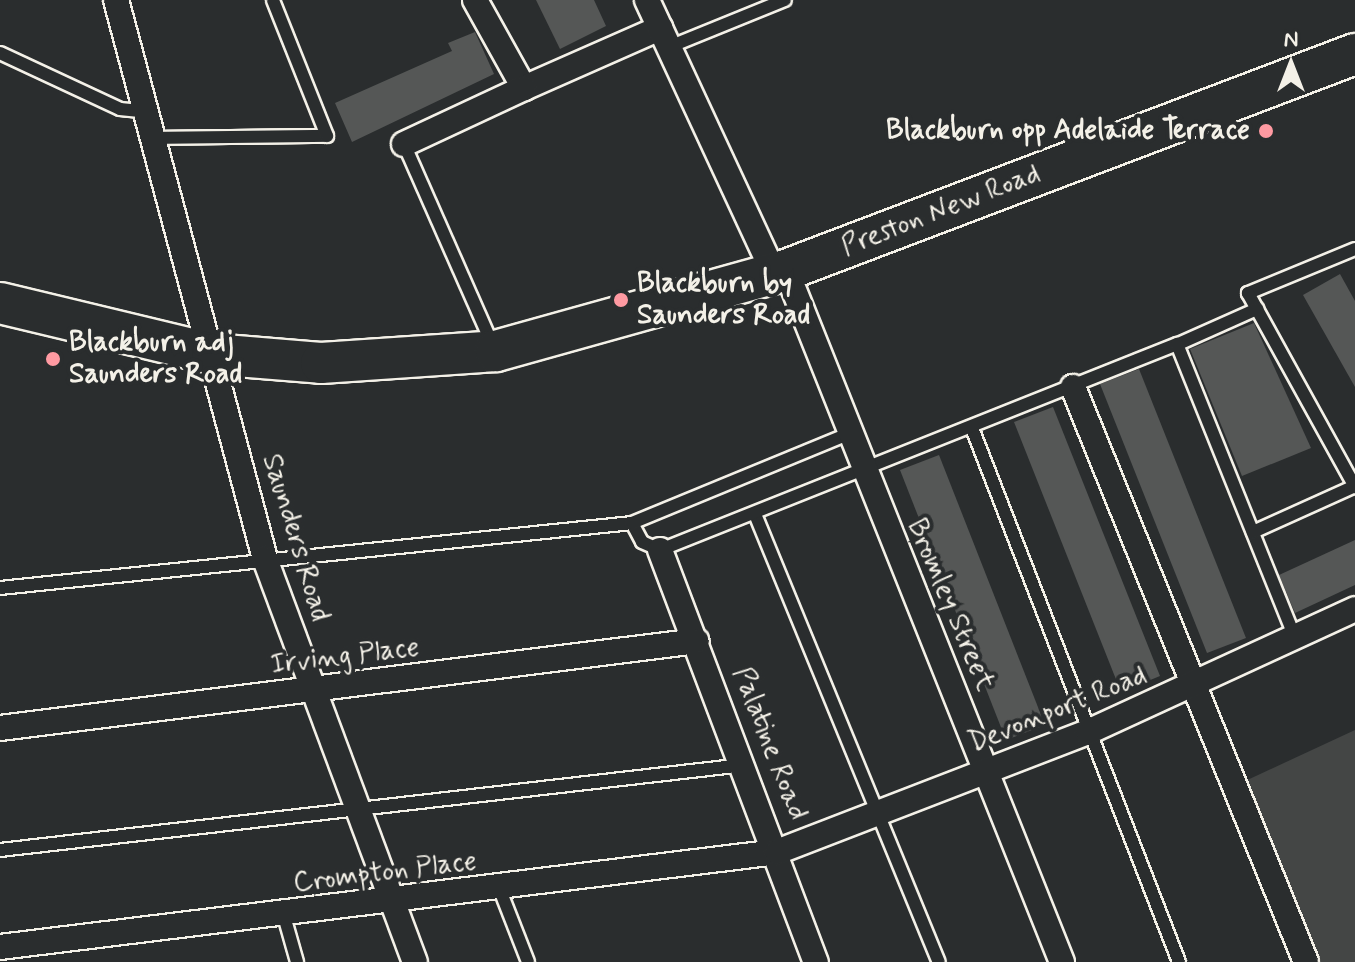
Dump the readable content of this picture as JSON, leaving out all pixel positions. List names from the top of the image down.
{
  "streets": {
    "highway": ["Preston New Road"],
    "street": [
      "Saunders Road",
      "Bromley Street",
      "Irving Place",
      "Devonport Road",
      "Palatine Road",
      "Crompton Place"
    ]
  },
  "crossings": [
    ["Preston New Road", "Saunders Road"],
    ["Preston New Road", "Bromley Street"],
    ["Saunders Road", "Irving Place"],
    ["Saunders Road", "Crompton Place"],
    ["Bromley Street", "Devonport Road"],
    ["Irving Place", "Palatine Road"],
    ["Devonport Road", "Palatine Road"],
    ["Devonport Road", "Crompton Place"],
    ["Palatine Road", "Crompton Place"]
  ],
  "places": ["Blackburn opp Adelaide Terrace", "Blackburn by Saunders Road", "Blackburn adj Saunders Road"],
  "north": "top"
}
